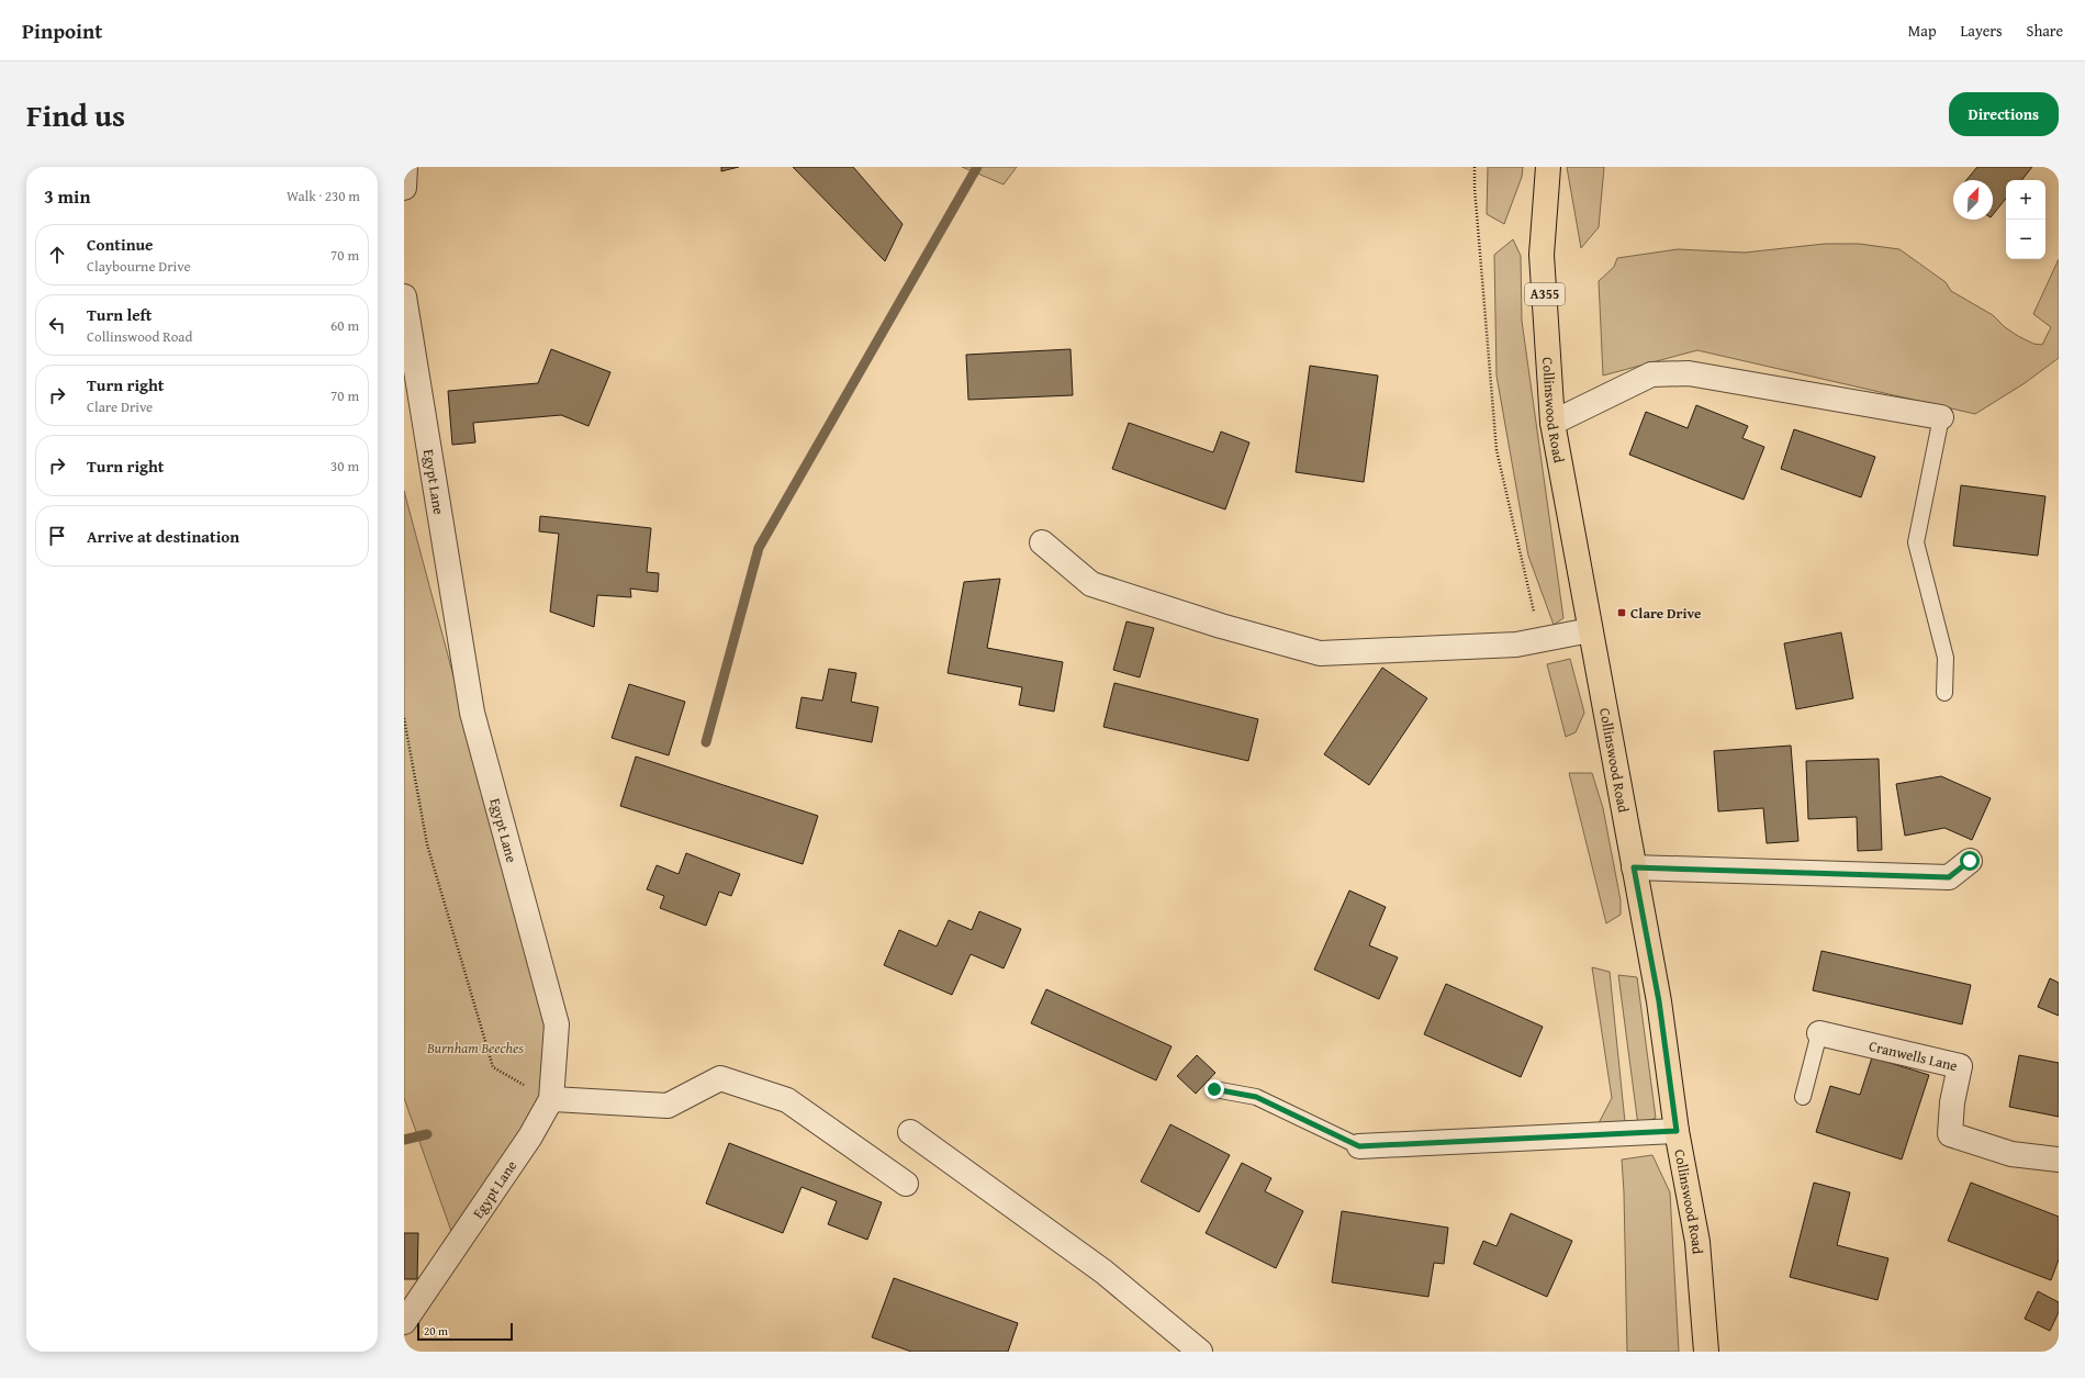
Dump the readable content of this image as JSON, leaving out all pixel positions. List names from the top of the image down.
{
  "streets": {
    "main road": ["A355", "Collinswood Road"],
    "street": ["Egypt Lane", "Cranwells Lane"]
  },
  "parks": ["Burnham Beeches"],
  "places": {
    "transit": ["Clare Drive"]
  },
  "scale_bar": "20 m",
  "north": "top right",
  "page": {
    "header": "Pinpoint",
    "nav": ["Map", "Layers", "Share"],
    "title": "Find us",
    "buttons": "Directions",
    "heading": ["3 min", "Walk · 230 m"],
    "map_buttons": ["+", "−"],
    "list": [
      ["Continue", "Claybourne Drive", "70 m"],
      ["Turn left", "Collinswood Road", "60 m"],
      ["Turn right", "Clare Drive", "70 m"],
      ["Turn right", "30 m"],
      "Arrive at destination"
    ],
    "scale": "20 m"
  }
}
